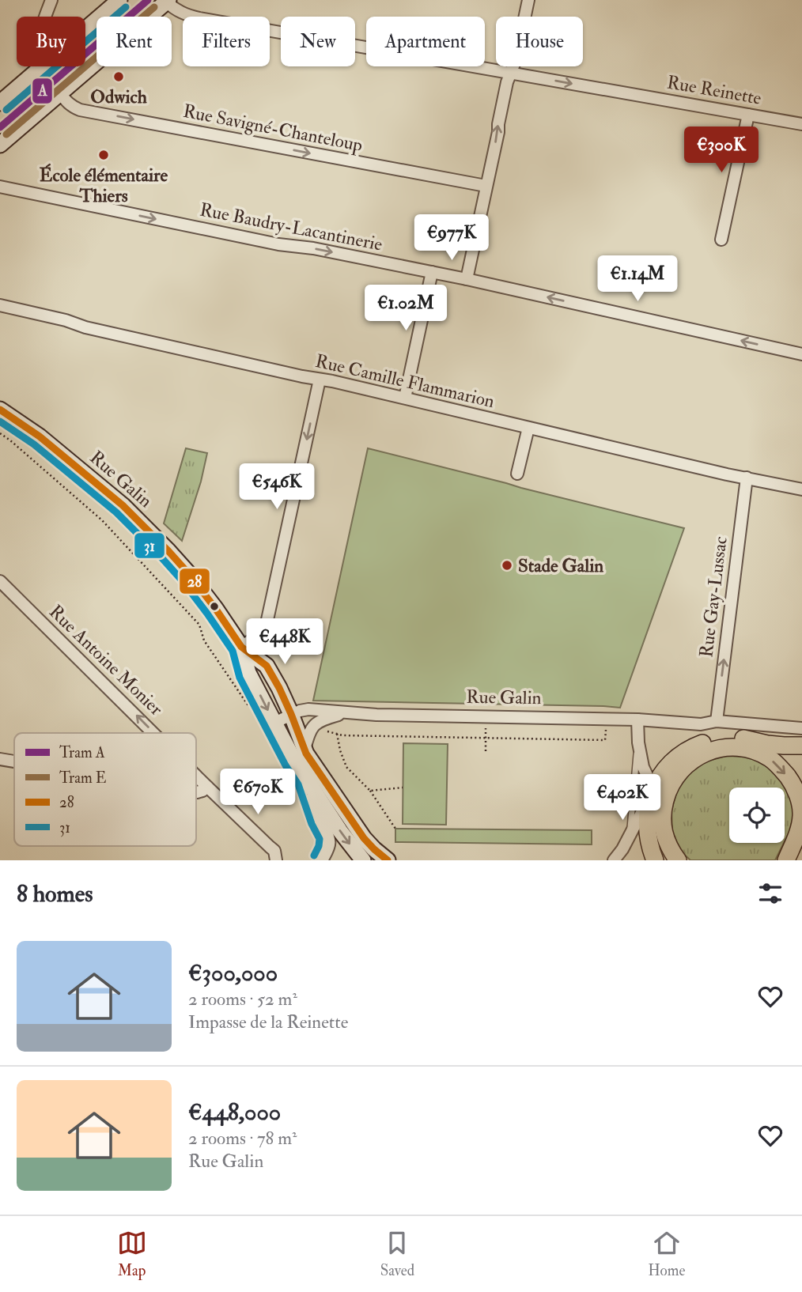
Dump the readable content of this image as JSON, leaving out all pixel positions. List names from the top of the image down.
{
  "streets": {
    "main road": ["Rue Galin"],
    "street": [
      "Rue Reinette",
      "Rue Savigné-Chanteloup",
      "Rue Baudry-Lacantinerie",
      "Rue Camille Flammarion",
      "Rue Gay-Lussac",
      "Rue Antoine Monier"
    ]
  },
  "crossings": [
    ["Rue Camille Flammarion", "Rue Gay-Lussac"],
    ["Rue Galin", "Rue Gay-Lussac"]
  ],
  "one_way": [
    "Rue Reinette",
    "Rue Savigné-Chanteloup",
    "Rue Gay-Lussac",
    "Rue Antoine Monier"
  ],
  "places": ["Odwich", "École élémentaire Thiers", "Stade Galin"],
  "lines": [
    "tram line A",
    "tram line E",
    "transit line 31",
    "transit line 28"
  ],
  "legend": [
    "Tram A",
    "Tram E",
    "28",
    "31"
  ],
  "page": {
    "chip": [
      "Buy",
      "Rent",
      "Filters",
      "New",
      "Apartment",
      "House"
    ],
    "price": [
      "€300K",
      "€977K",
      "€1.14M",
      "€1.02M",
      "€546K",
      "€448K",
      "€670K",
      "€402K"
    ],
    "heading": "8 homes",
    "list": [
      {
        "name": "€300,000",
        "note": "2 rooms · 52 m² · Impasse de la Reinette"
      },
      {
        "name": "€448,000",
        "note": "2 rooms · 78 m² · Rue Galin"
      }
    ],
    "tabs": ["Map", "Saved", "Home"]
  }
}
